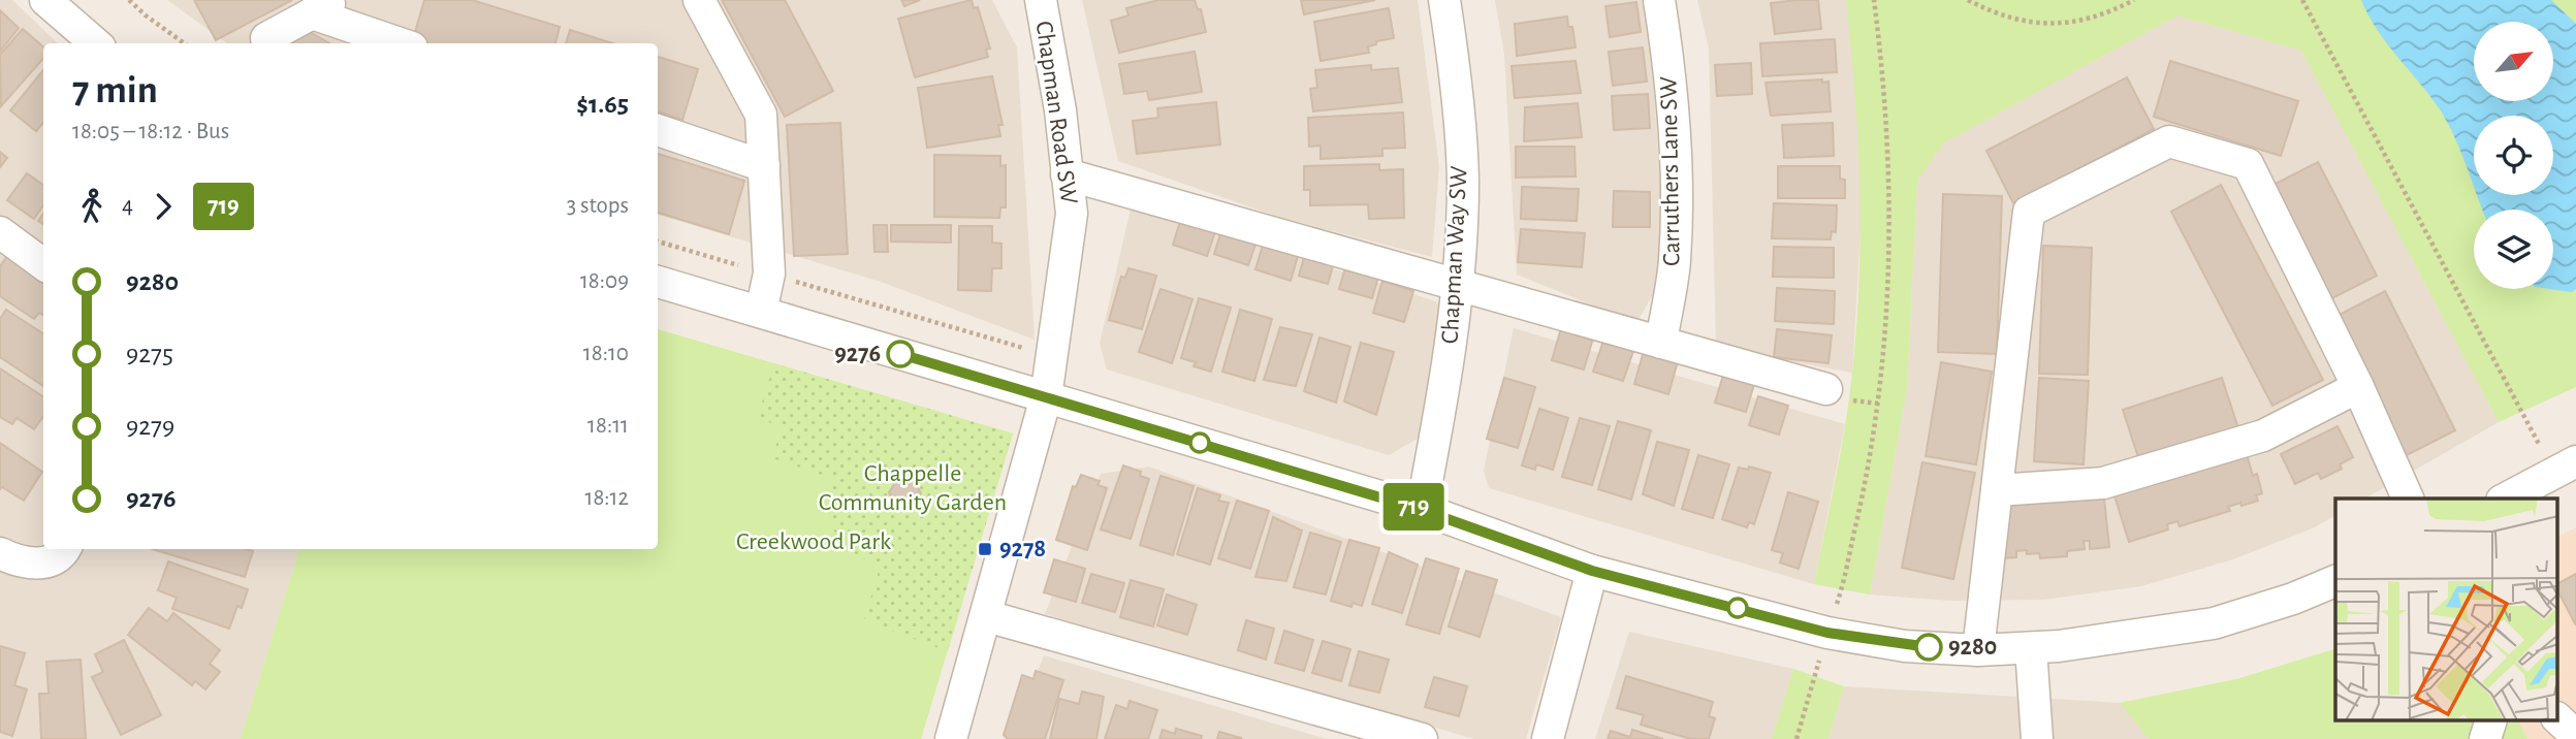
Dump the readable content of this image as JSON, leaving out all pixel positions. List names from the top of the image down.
{
  "streets": {
    "street": ["Chapman Road SW", "Carruthers Lane SW", "Chapman Way SW"]
  },
  "parks": ["Chappelle Community Garden", "Creekwood Park"],
  "places": {
    "other": ["9276", "9280"],
    "transit": ["9278"]
  },
  "lines": ["bus line 719"],
  "north": "top right",
  "page": {
    "on_map": "719",
    "heading": ["7 min", "18:05 – 18:12 · Bus", "$1.65"],
    "legs": ["4", "719", "3 stops"],
    "list": [
      {
        "name": "9280",
        "value": "18:09"
      },
      {
        "name": "9275",
        "value": "18:10"
      },
      {
        "name": "9279",
        "value": "18:11"
      },
      {
        "name": "9276",
        "value": "18:12"
      }
    ]
  }
}
